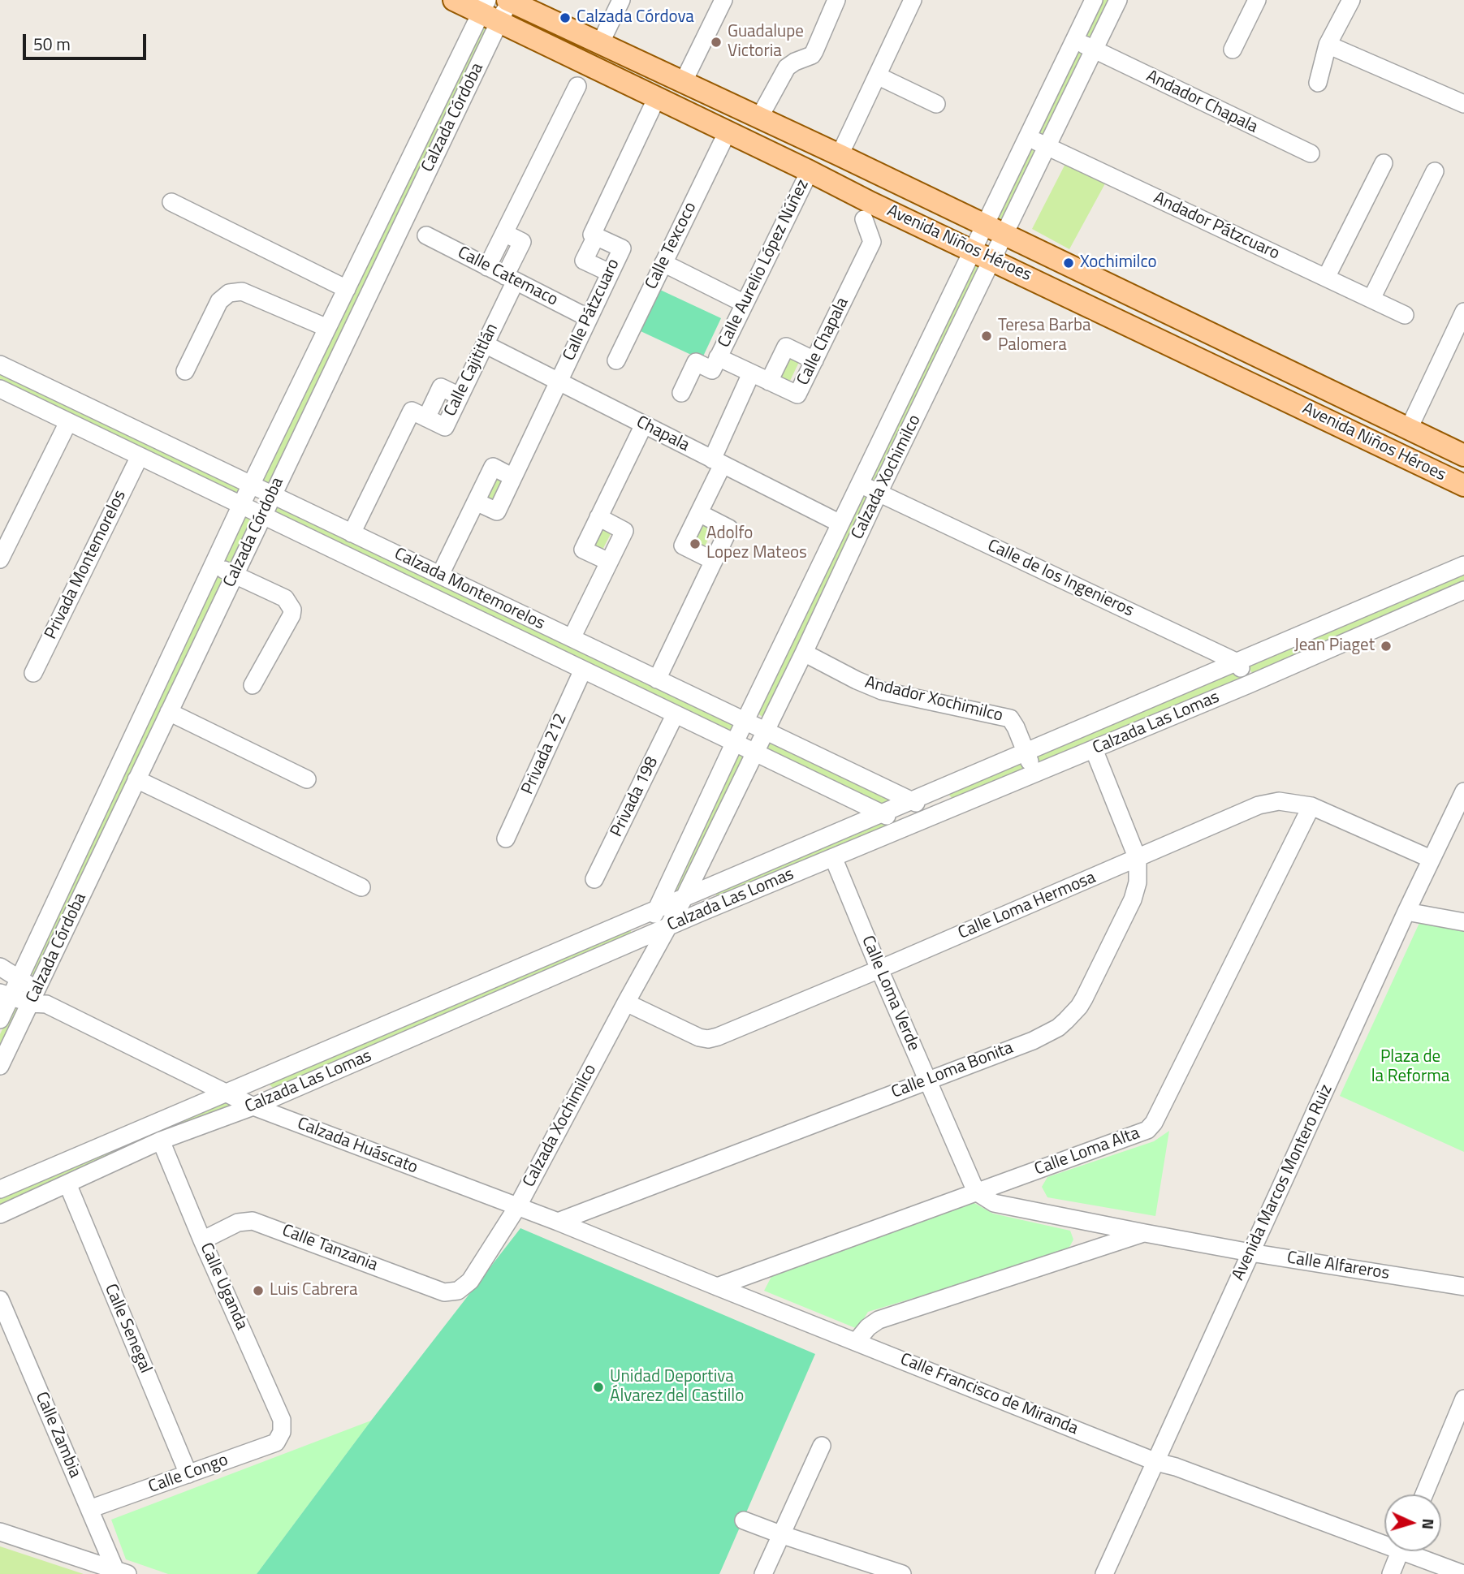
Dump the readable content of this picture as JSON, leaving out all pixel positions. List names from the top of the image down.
{
  "streets": {
    "main road": ["Avenida Niños Héroes"],
    "street": [
      "Andador Chapala",
      "Calzada Córdoba",
      "Andador Pátzcuaro",
      "Calle Texcoco",
      "Calle Aurelio López Núñez",
      "Calle Catemaco",
      "Calle Pátzcuaro",
      "Calle Chapala",
      "Calle Cajititlán",
      "Chapala",
      "Calzada Xochimilco",
      "Privada Montemorelos",
      "Calle de los Ingenieros",
      "Calzada Montemorelos",
      "Andador Xochimilco",
      "Calzada Las Lomas",
      "Privada 212",
      "Privada 198",
      "Calle Loma Hermosa",
      "Calle Loma Verde",
      "Calle Loma Bonita",
      "Calzada Huáscato",
      "Calle Loma Alta",
      "Avenida Marcos Montero Ruiz",
      "Calle Tanzania",
      "Calle Alfareros",
      "Calle Uganda",
      "Calle Senegal",
      "Calle Francisco de Miranda",
      "Calle Zambia",
      "Calle Congo"
    ]
  },
  "crossings": [
    ["Andador Chapala", "Calzada Xochimilco"],
    ["Calzada Córdoba", "Avenida Niños Héroes"],
    ["Calzada Córdoba", "Calzada Montemorelos"],
    ["Calzada Córdoba", "Calzada Huáscato"],
    ["Andador Pátzcuaro", "Calzada Xochimilco"],
    ["Avenida Niños Héroes", "Calle Texcoco"],
    ["Avenida Niños Héroes", "Calle Aurelio López Núñez"],
    ["Avenida Niños Héroes", "Calle Pátzcuaro"],
    ["Avenida Niños Héroes", "Calzada Xochimilco"],
    ["Calle Aurelio López Núñez", "Calle Chapala"],
    ["Calle Catemaco", "Calle Pátzcuaro"],
    ["Calle Catemaco", "Calle Cajititlán"],
    ["Calle Pátzcuaro", "Chapala"],
    ["Calle Cajititlán", "Chapala"],
    ["Calle Cajititlán", "Calzada Montemorelos"],
    ["Chapala", "Calzada Xochimilco"],
    ["Calzada Xochimilco", "Calle de los Ingenieros"],
    ["Calzada Xochimilco", "Calzada Montemorelos"],
    ["Calzada Xochimilco", "Andador Xochimilco"],
    ["Calzada Xochimilco", "Calzada Las Lomas"],
    ["Calzada Xochimilco", "Calle Loma Hermosa"],
    ["Calzada Xochimilco", "Calzada Huáscato"],
    ["Calzada Xochimilco", "Calle Tanzania"],
    ["Calzada Xochimilco", "Calle Francisco de Miranda"],
    ["Privada Montemorelos", "Calzada Montemorelos"],
    ["Calle de los Ingenieros", "Calzada Las Lomas"],
    ["Calzada Montemorelos", "Calzada Las Lomas"],
    ["Calzada Montemorelos", "Privada 212"],
    ["Calzada Montemorelos", "Privada 198"],
    ["Andador Xochimilco", "Calzada Las Lomas"],
    ["Calzada Las Lomas", "Calle Loma Verde"],
    ["Calzada Las Lomas", "Calle Loma Bonita"],
    ["Calzada Las Lomas", "Calzada Huáscato"],
    ["Calzada Las Lomas", "Calle Uganda"],
    ["Calzada Las Lomas", "Calle Senegal"],
    ["Calle Loma Hermosa", "Calle Loma Verde"],
    ["Calle Loma Hermosa", "Calle Loma Bonita"],
    ["Calle Loma Hermosa", "Calle Loma Alta"],
    ["Calle Loma Hermosa", "Avenida Marcos Montero Ruiz"],
    ["Calle Loma Verde", "Calle Loma Bonita"],
    ["Calle Loma Verde", "Calle Loma Alta"],
    ["Calle Loma Verde", "Calle Alfareros"],
    ["Calle Loma Bonita", "Calle Francisco de Miranda"],
    ["Calzada Huáscato", "Calle Francisco de Miranda"],
    ["Calle Loma Alta", "Calle Alfareros"],
    ["Calle Loma Alta", "Calle Francisco de Miranda"],
    ["Avenida Marcos Montero Ruiz", "Calle Alfareros"],
    ["Avenida Marcos Montero Ruiz", "Calle Francisco de Miranda"],
    ["Calle Tanzania", "Calle Uganda"],
    ["Calle Alfareros", "Calle Francisco de Miranda"],
    ["Calle Uganda", "Calle Congo"],
    ["Calle Senegal", "Calle Congo"],
    ["Calle Zambia", "Calle Congo"]
  ],
  "parks": ["Plaza de la Reforma"],
  "places": [
    "Calzada Córdova",
    "Guadalupe Victoria",
    "Xochimilco",
    "Teresa Barba Palomera",
    "Adolfo Lopez Mateos",
    "Jean Piaget",
    "Luis Cabrera",
    "Unidad Deportiva Álvarez del Castillo"
  ],
  "scale_bar": "50 m",
  "north": "right"
}
